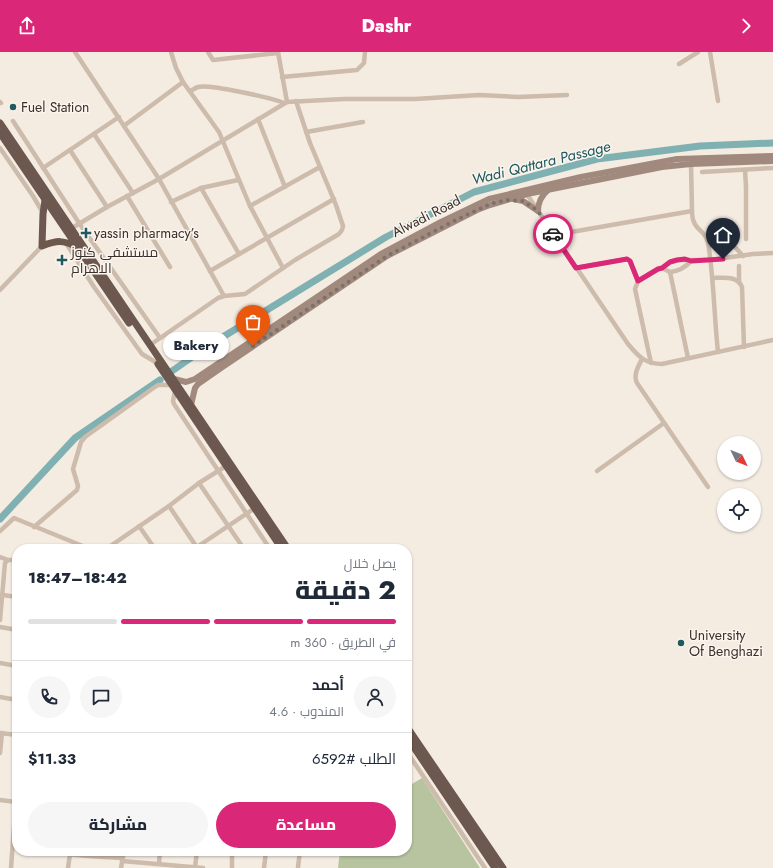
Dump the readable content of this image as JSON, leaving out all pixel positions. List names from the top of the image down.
{
  "streets": {
    "main road": ["Alwadi Road"]
  },
  "water": ["Wadi Qattara Passage"],
  "places": {
    "other": ["Fuel Station", "Bakery", "University Of Benghazi"],
    "health": ["yassin pharmacy’s", "مستشفى كنوز الاهرام"]
  },
  "north": "bottom right",
  "page": {
    "header": "Dashr",
    "bubble": "Bakery",
    "heading": ["2 دقيقة", "يصل خلال", "18:42–18:47"],
    "panel": [
      "أحمد",
      "المندوب · 4.6",
      "الطلب #6592",
      "$11.33"
    ],
    "bar": "في الطريق · 360 m",
    "buttons": ["مساعدة", "مشاركة"]
  }
}
